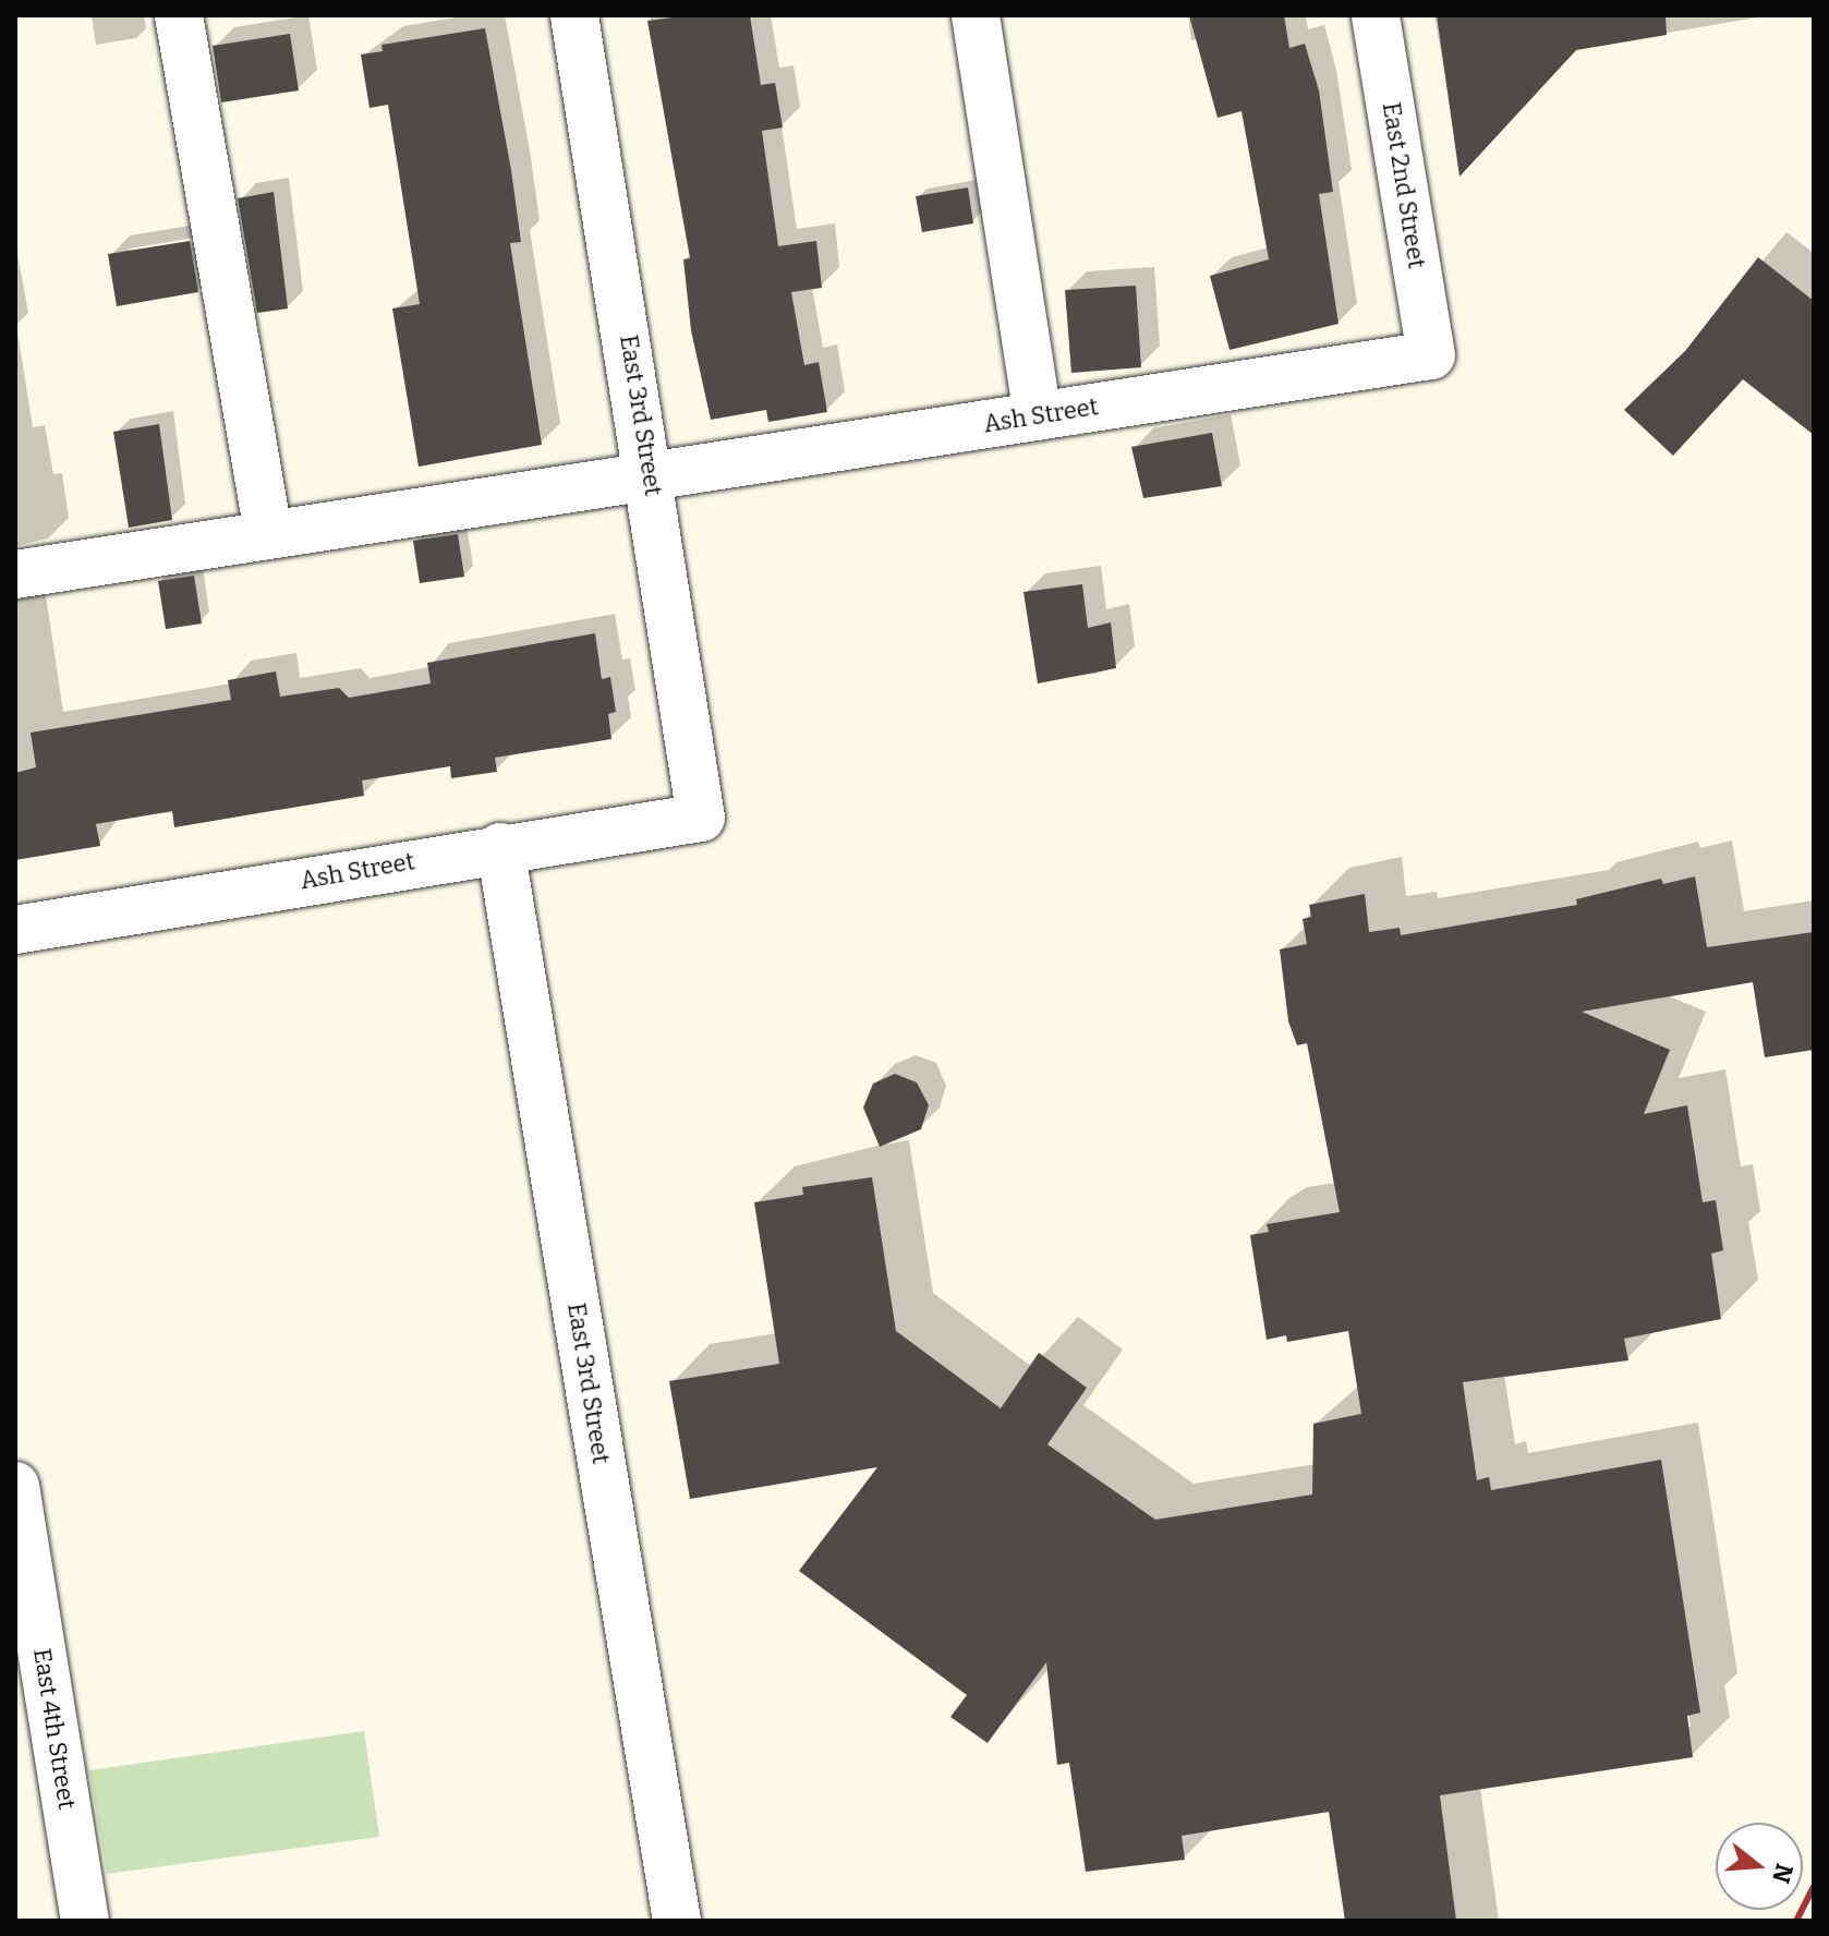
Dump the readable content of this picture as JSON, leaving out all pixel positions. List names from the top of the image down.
{
  "streets": {
    "street": [
      "East 2nd Street",
      "East 3rd Street",
      "Ash Street",
      "East 4th Street"
    ]
  },
  "crossings": [
    ["East 2nd Street", "Ash Street"],
    ["East 3rd Street", "Ash Street"]
  ],
  "north": "right"
}
